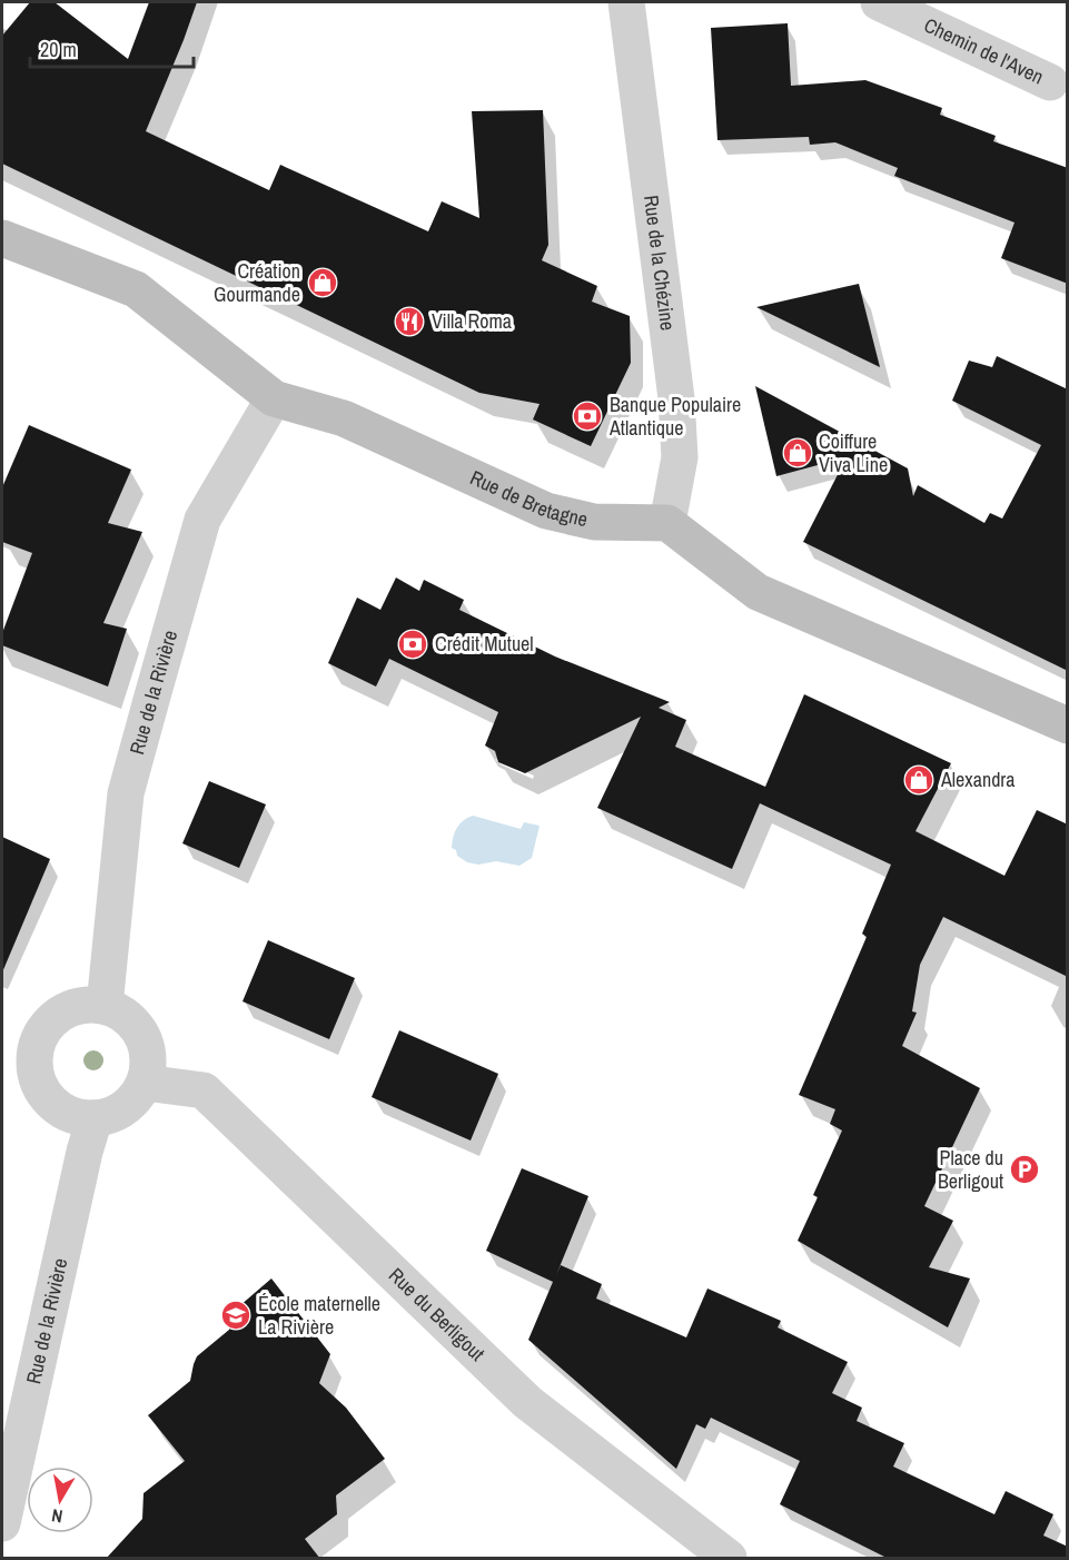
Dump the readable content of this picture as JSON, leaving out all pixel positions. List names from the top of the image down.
{
  "streets": {
    "main road": ["Rue de Bretagne"],
    "street": [
      "Chemin de l'Aven",
      "Rue de la Chézine",
      "Rue de la Rivière",
      "Rue du Berligout"
    ]
  },
  "crossings": [
    ["Rue de la Chézine", "Rue de Bretagne"],
    ["Rue de Bretagne", "Rue de la Rivière"],
    ["Rue de la Rivière", "Rue du Berligout"]
  ],
  "places": {
    "shop": ["Création Gourmande", "Coiffure Viva Line", "Alexandra"],
    "restaurant": ["Villa Roma"],
    "bank": ["Banque Populaire Atlantique", "Crédit Mutuel"],
    "parking": ["Place du Berligout"],
    "school or university": ["École maternelle La Rivière"]
  },
  "scale_bar": "20 m",
  "north": "bottom"
}
